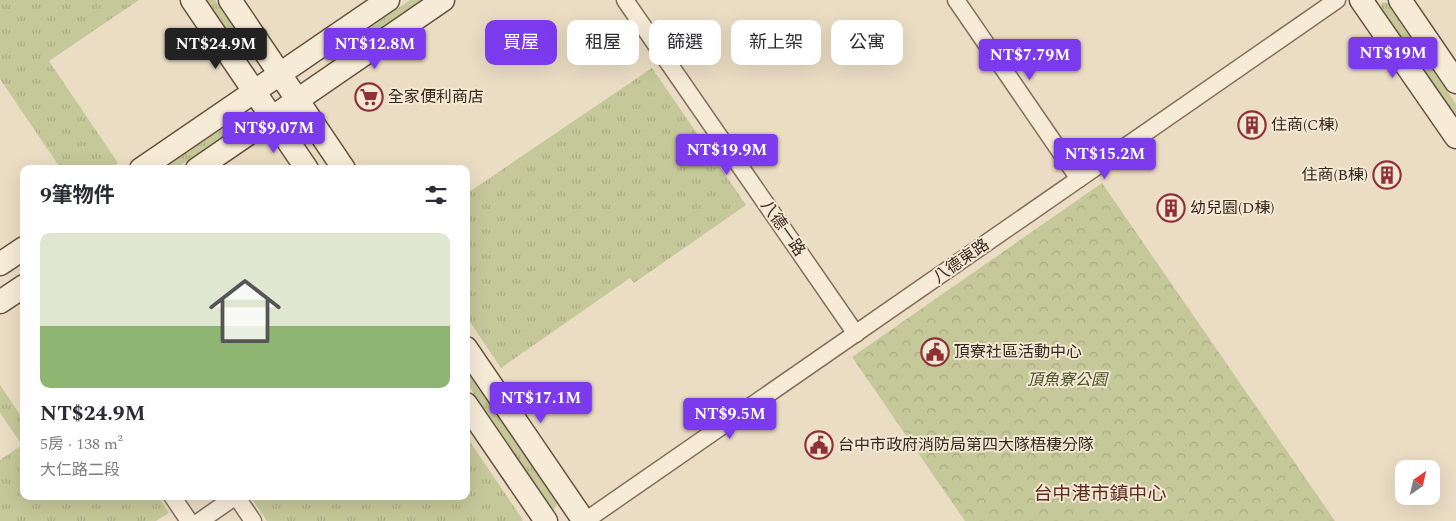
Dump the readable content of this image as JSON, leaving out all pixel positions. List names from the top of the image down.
{
  "streets": {
    "street": ["八德一路", "八德東路"]
  },
  "crossings": [
    ["八德一路", "八德東路"]
  ],
  "districts": ["台中港市鎮中心"],
  "parks": ["頂魚寮公園"],
  "places": {
    "supermarket": ["全家便利商店"],
    "building": ["住商(C棟)", "住商(B棟)", "幼兒園(D棟)"],
    "public building": ["頂寮社區活動中心", "台中市政府消防局第四大隊梧棲分隊"]
  },
  "north": "top right",
  "page": {
    "chip": [
      "買屋",
      "租屋",
      "篩選",
      "新上架",
      "公寓"
    ],
    "price": [
      "NT$24.9M",
      "NT$12.8M",
      "NT$19M",
      "NT$7.79M",
      "NT$9.07M",
      "NT$19.9M",
      "NT$15.2M",
      "NT$17.1M",
      "NT$9.5M"
    ],
    "heading": "9筆物件",
    "list": [
      {
        "name": "NT$24.9M",
        "note": "5房 · 138 m² · 大仁路二段"
      }
    ]
  }
}
